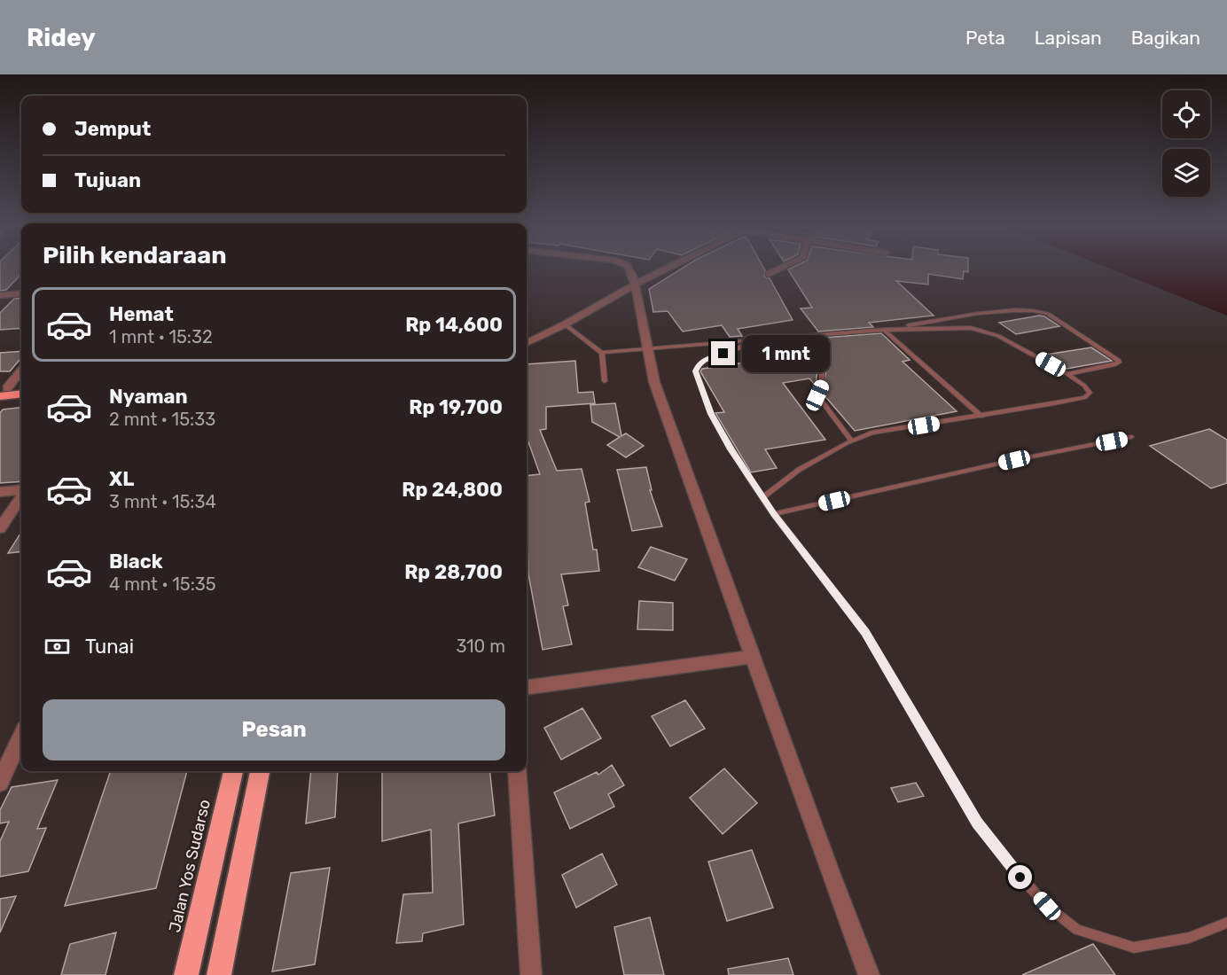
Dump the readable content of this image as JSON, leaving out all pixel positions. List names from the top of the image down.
{
  "streets": {
    "highway": ["Jalan Yos Sudarso"]
  },
  "page": {
    "header": "Ridey",
    "nav": ["Peta", "Lapisan", "Bagikan"],
    "banner": ["Jemput", "Tujuan"],
    "heading": "Pilih kendaraan",
    "list": [
      {
        "name": "Hemat",
        "note": "1 mnt · 15:32",
        "value": "Rp 14,600"
      },
      {
        "name": "Nyaman",
        "note": "2 mnt · 15:33",
        "value": "Rp 19,700"
      },
      {
        "name": "XL",
        "note": "3 mnt · 15:34",
        "value": "Rp 24,800"
      },
      {
        "name": "Black",
        "note": "4 mnt · 15:35",
        "value": "Rp 28,700"
      }
    ],
    "bubble": "1 mnt",
    "pay": ["Tunai", "310 m"],
    "buttons": "Pesan"
  }
}
